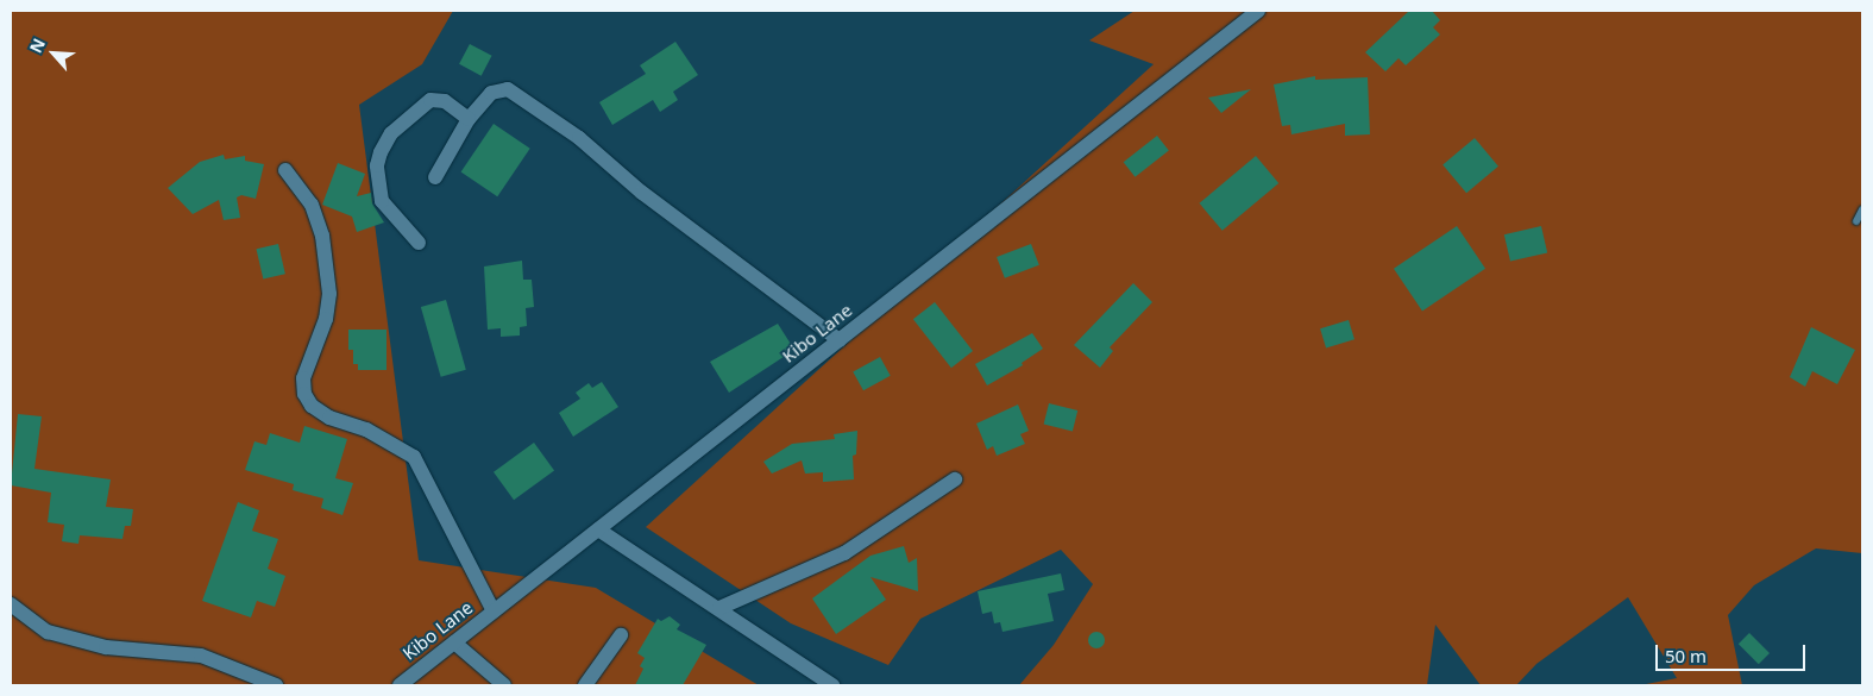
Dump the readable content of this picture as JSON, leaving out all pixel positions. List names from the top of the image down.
{
  "streets": {
    "street": ["Kibo Lane"]
  },
  "scale_bar": "50 m",
  "north": "top left"
}
